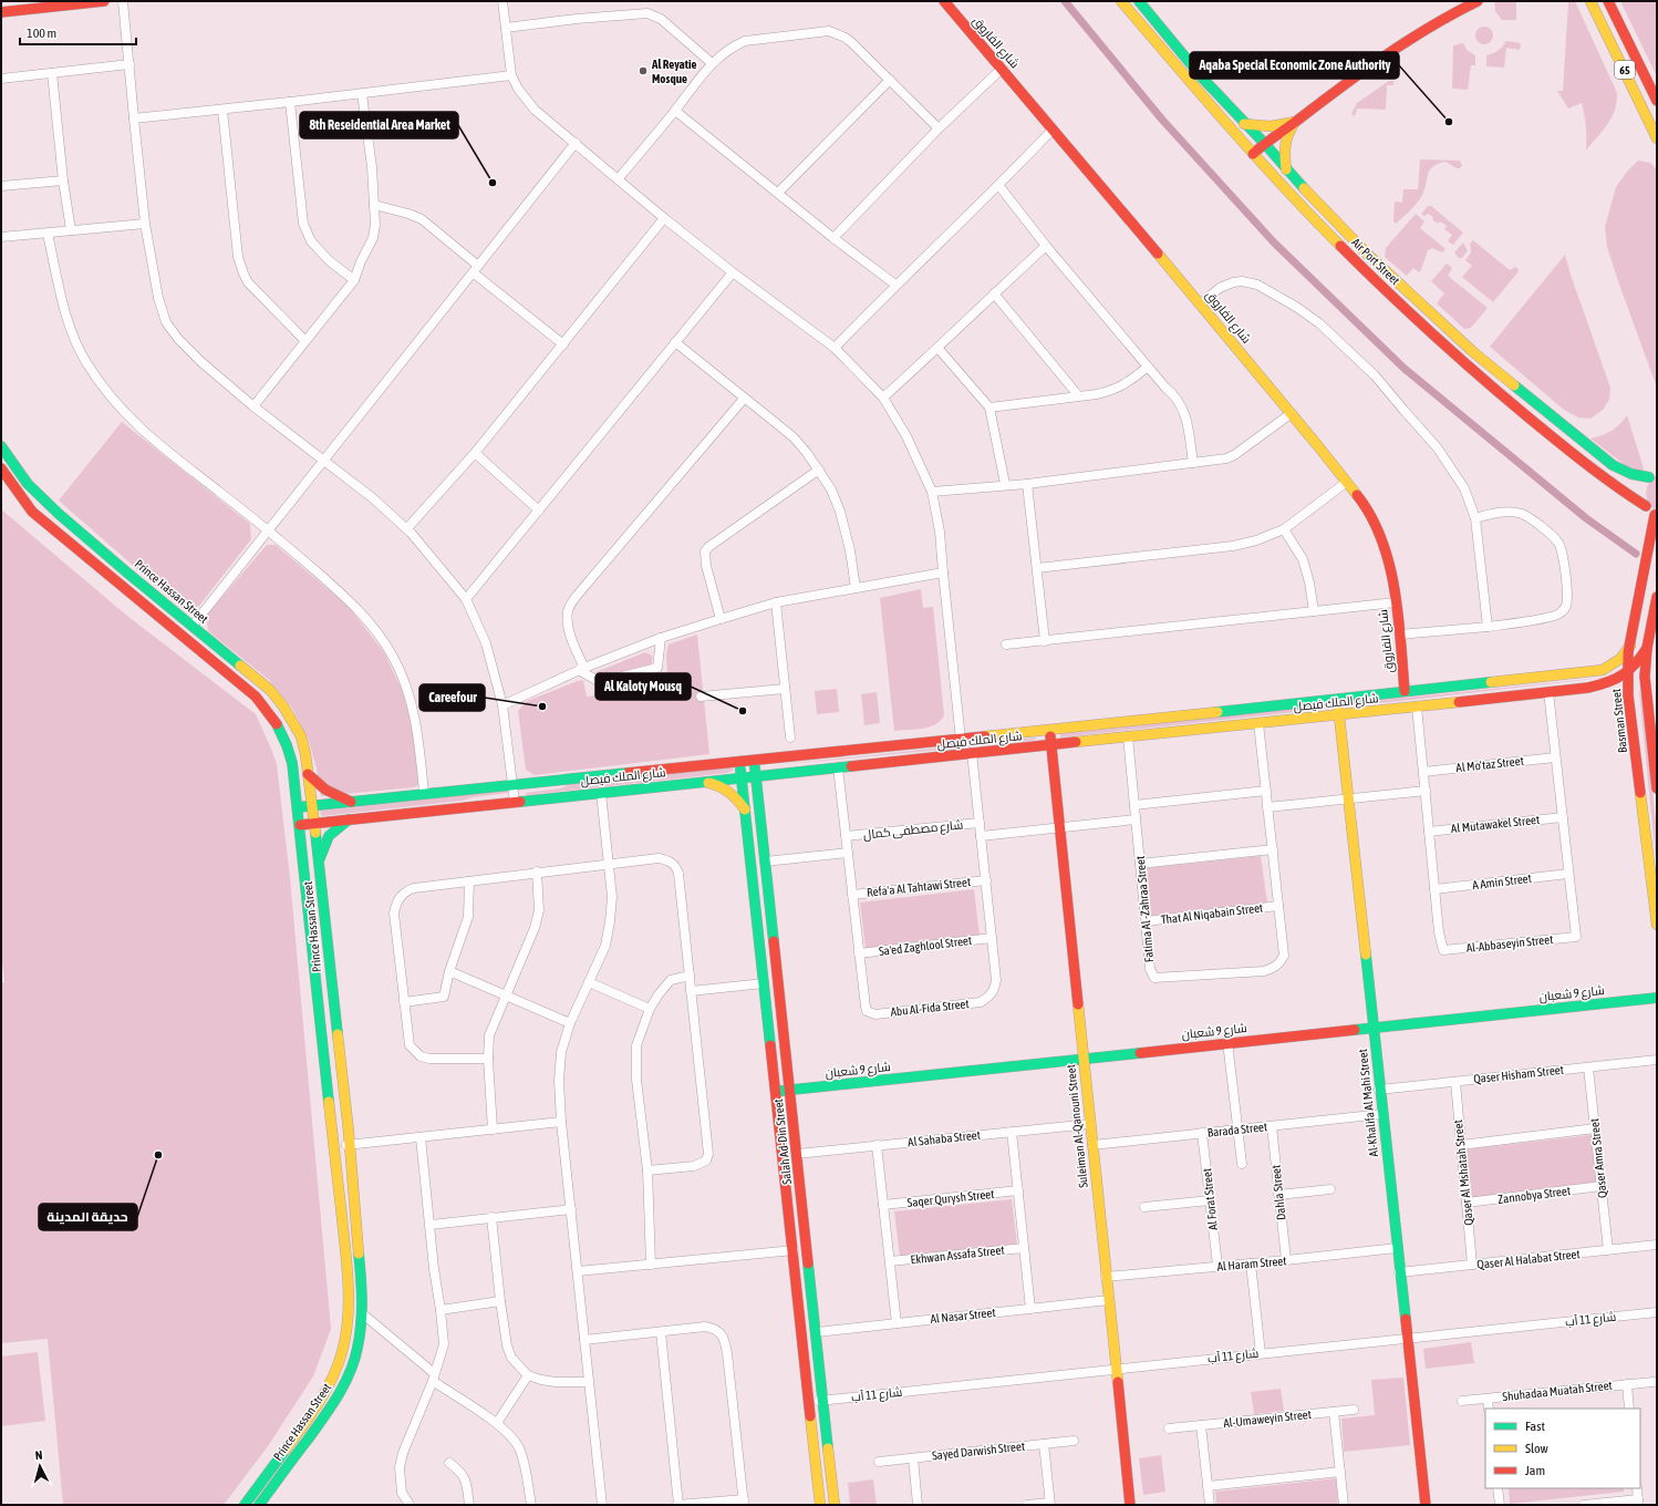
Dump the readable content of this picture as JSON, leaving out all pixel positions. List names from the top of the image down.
{
  "streets": {
    "main road": [
      "شارع الفاروق",
      "65",
      "Air Port Street",
      "Prince Hassan Street",
      "شارع الملك فيصل",
      "Basman Street",
      "شارع 9 شعبان",
      "Al-Khalifa Al Mahi Street",
      "Suleiman Al-Qanouni Street",
      "Salah Ad-Din Street"
    ],
    "street": [
      "Al Mo'taz Street",
      "Al Mutawakel Street",
      "شارع مصطفى كمال",
      "A Amin Street",
      "Refa'a Al Tahtawi Street",
      "Fatima Al -Zahraa Street",
      "That Al Niqabain Street",
      "Al-Abbaseyin Street",
      "Sa'ed Zaghlool Street",
      "Abu Al-Fida Street",
      "Qaser Hisham Street",
      "Barada Street",
      "Al Sahaba Street",
      "Qaser Amra Street",
      "Qaser Al Mshatah Street",
      "Dahla Street",
      "Zannobya Street",
      "Saqer Qurysh Street",
      "Al Forat Street",
      "Ekhwan Assafa Street",
      "Qaser Al Halabat Street",
      "Al Haram Street",
      "Al Nasar Street",
      "شارع 11 آب",
      "Shuhadaa Muatah Street",
      "Al-Umaweyin Street",
      "Sayed Darwish Street"
    ]
  },
  "crossings": [
    ["شارع الفاروق", "شارع الملك فيصل"],
    ["Air Port Street", "Basman Street"],
    ["Prince Hassan Street", "شارع الملك فيصل"],
    ["شارع الملك فيصل", "Basman Street"],
    ["شارع الملك فيصل", "Fatima Al -Zahraa Street"],
    ["شارع الملك فيصل", "Al-Abbaseyin Street"],
    ["شارع الملك فيصل", "Abu Al-Fida Street"],
    ["شارع الملك فيصل", "Al-Khalifa Al Mahi Street"],
    ["شارع الملك فيصل", "Suleiman Al-Qanouni Street"],
    ["شارع الملك فيصل", "Salah Ad-Din Street"],
    ["Al Mo'taz Street", "Al-Abbaseyin Street"],
    ["Al Mutawakel Street", "Al-Abbaseyin Street"],
    ["شارع مصطفى كمال", "Abu Al-Fida Street"],
    ["A Amin Street", "Al-Abbaseyin Street"],
    ["Refa'a Al Tahtawi Street", "Abu Al-Fida Street"],
    ["Fatima Al -Zahraa Street", "That Al Niqabain Street"],
    ["Sa'ed Zaghlool Street", "Abu Al-Fida Street"],
    ["شارع 9 شعبان", "Al-Khalifa Al Mahi Street"],
    ["شارع 9 شعبان", "Suleiman Al-Qanouni Street"],
    ["شارع 9 شعبان", "Salah Ad-Din Street"],
    ["Qaser Hisham Street", "Al-Khalifa Al Mahi Street"],
    ["Qaser Hisham Street", "Qaser Amra Street"],
    ["Qaser Hisham Street", "Qaser Al Mshatah Street"],
    ["Al-Khalifa Al Mahi Street", "Barada Street"],
    ["Al-Khalifa Al Mahi Street", "Qaser Al Halabat Street"],
    ["Al-Khalifa Al Mahi Street", "Al Haram Street"],
    ["Al-Khalifa Al Mahi Street", "شارع 11 آب"],
    ["Suleiman Al-Qanouni Street", "Barada Street"],
    ["Suleiman Al-Qanouni Street", "Al Sahaba Street"],
    ["Suleiman Al-Qanouni Street", "Al Haram Street"],
    ["Suleiman Al-Qanouni Street", "Al Nasar Street"],
    ["Suleiman Al-Qanouni Street", "شارع 11 آب"],
    ["Barada Street", "Dahla Street"],
    ["Barada Street", "Al Forat Street"],
    ["Al Sahaba Street", "Salah Ad-Din Street"],
    ["Salah Ad-Din Street", "Al Nasar Street"],
    ["Salah Ad-Din Street", "شارع 11 آب"],
    ["Qaser Amra Street", "Zannobya Street"],
    ["Qaser Amra Street", "Qaser Al Halabat Street"],
    ["Qaser Al Mshatah Street", "Zannobya Street"],
    ["Qaser Al Mshatah Street", "Qaser Al Halabat Street"],
    ["Dahla Street", "Al Haram Street"],
    ["Al Forat Street", "Al Haram Street"]
  ],
  "places": [
    "Al Reyatie Mosque",
    "Aqaba Special Economic Zone Authority",
    "8th Reseidential Area Market",
    "Careefour",
    "Al Kaloty Mousq",
    "حديقة المدينة"
  ],
  "legend": ["Fast", "Slow", "Jam"],
  "scale_bar": "100 m",
  "north": "top"
}
